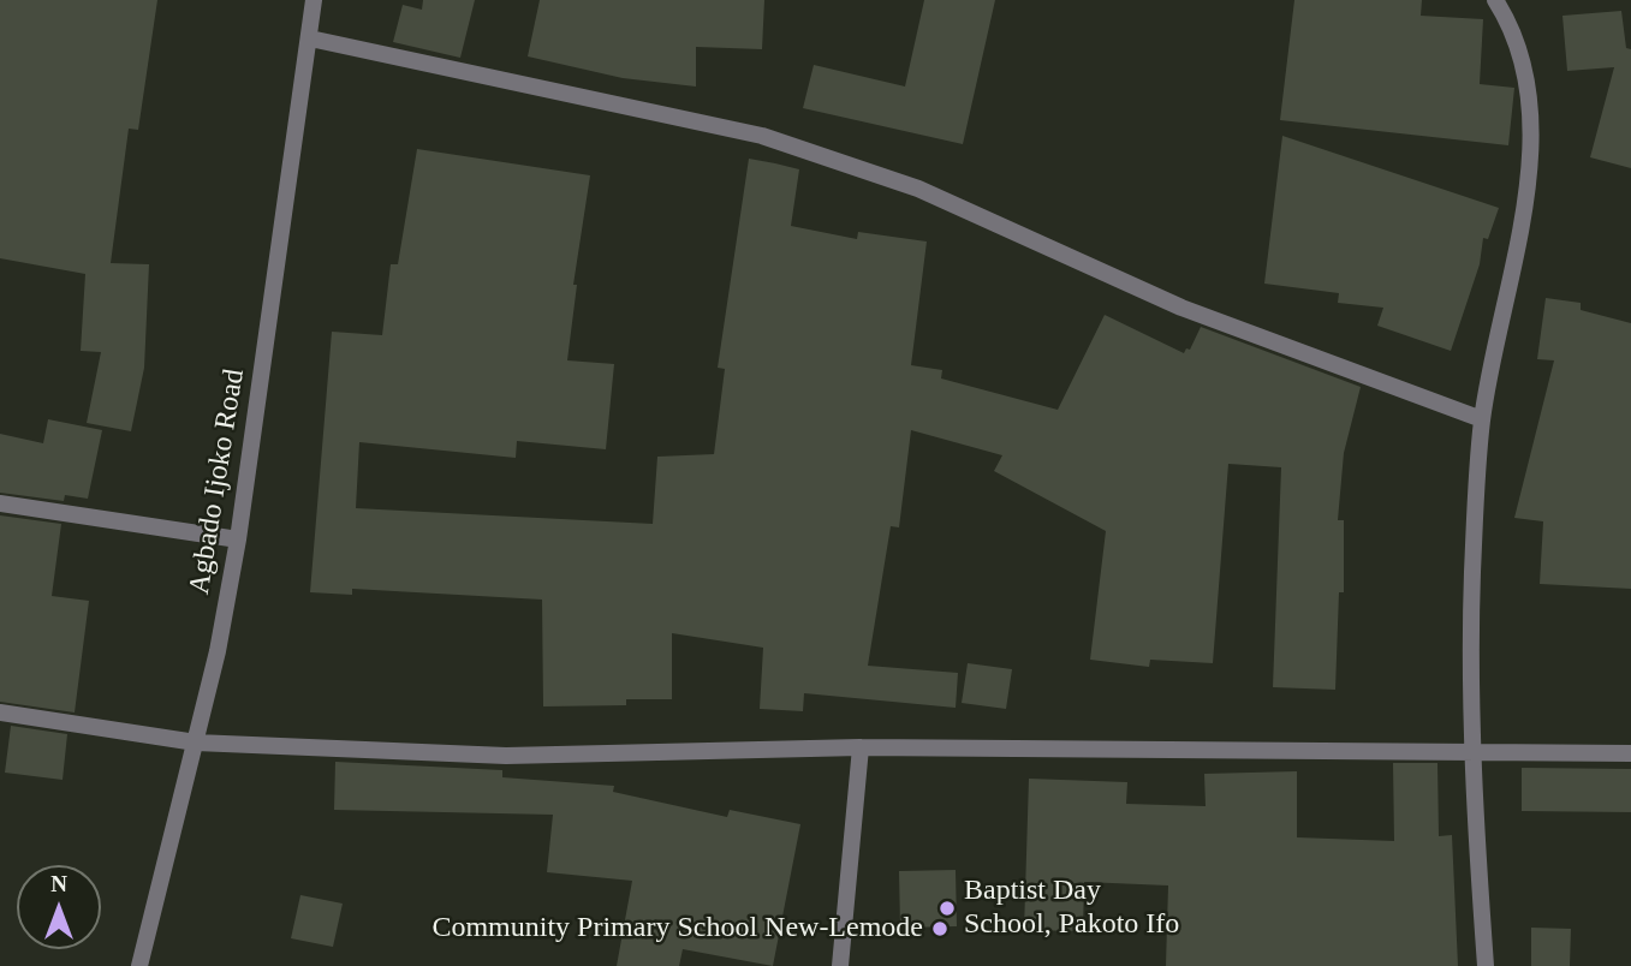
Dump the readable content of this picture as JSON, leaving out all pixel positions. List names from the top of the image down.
{
  "streets": {
    "street": ["Agbado Ijoko Road"]
  },
  "places": ["Baptist Day School, Pakoto Ifo", "Community Primary School New-Lemode"],
  "north": "top"
}
